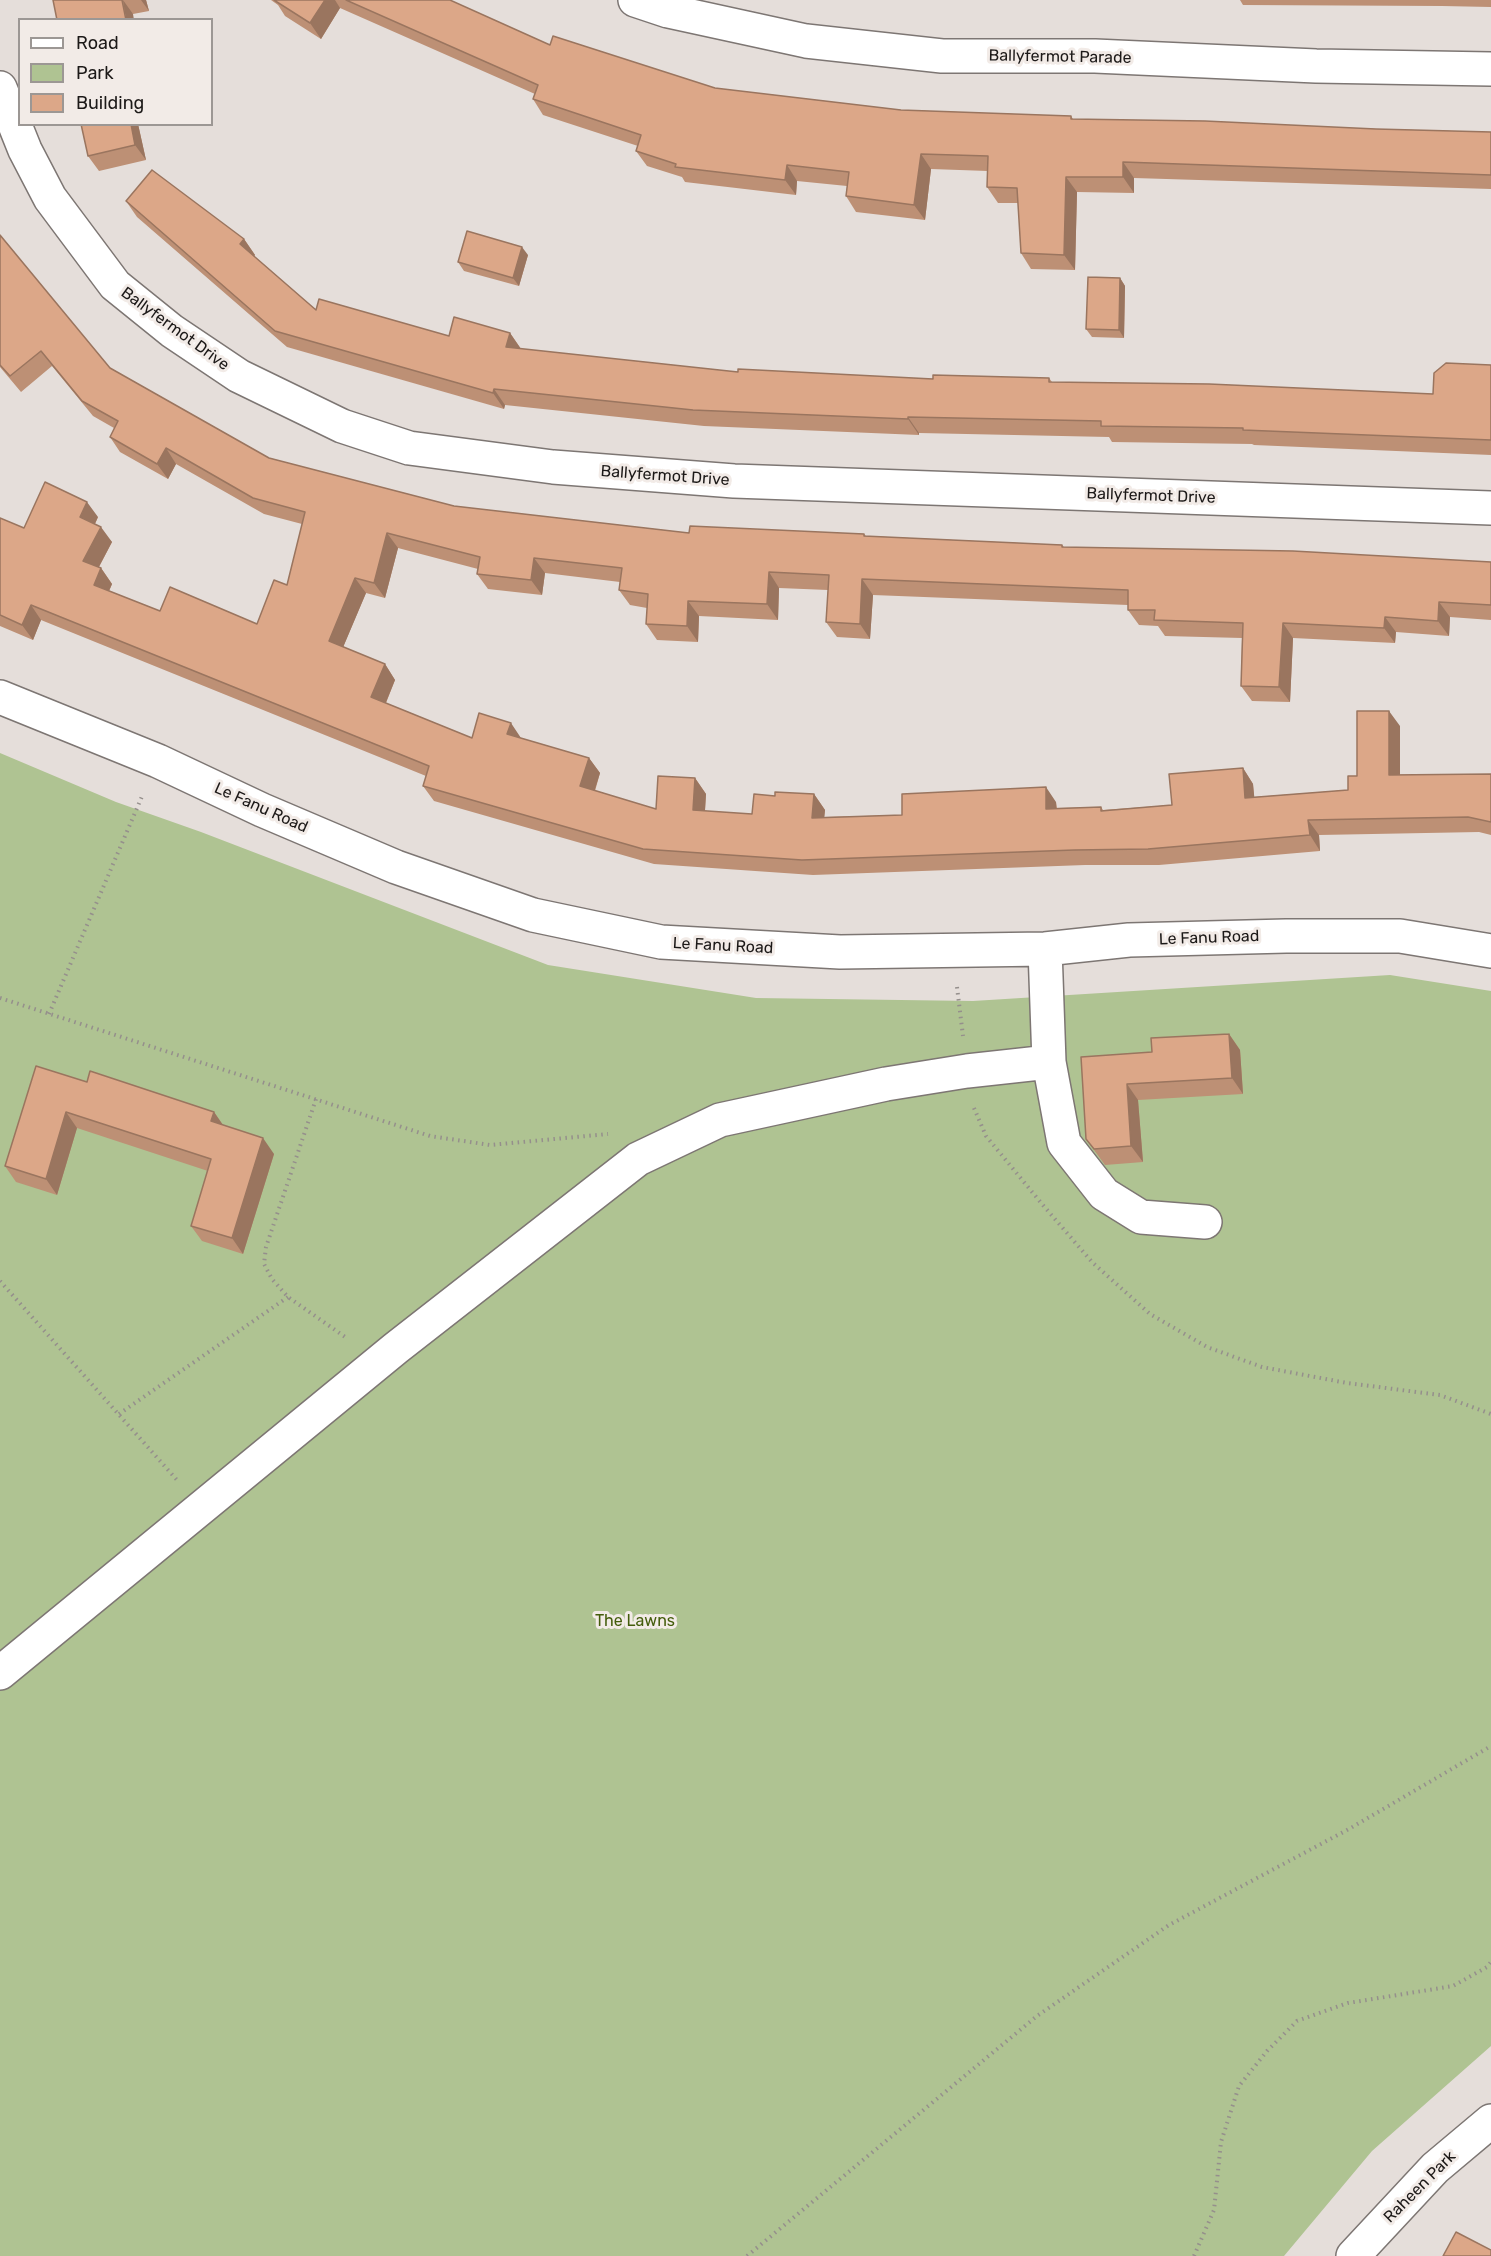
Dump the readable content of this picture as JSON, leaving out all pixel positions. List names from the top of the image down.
{
  "streets": {
    "street": [
      "Ballyfermot Parade",
      "Ballyfermot Drive",
      "Le Fanu Road",
      "Raheen Park"
    ]
  },
  "parks": ["The Lawns"],
  "legend": ["Road", "Park", "Building"]
}
